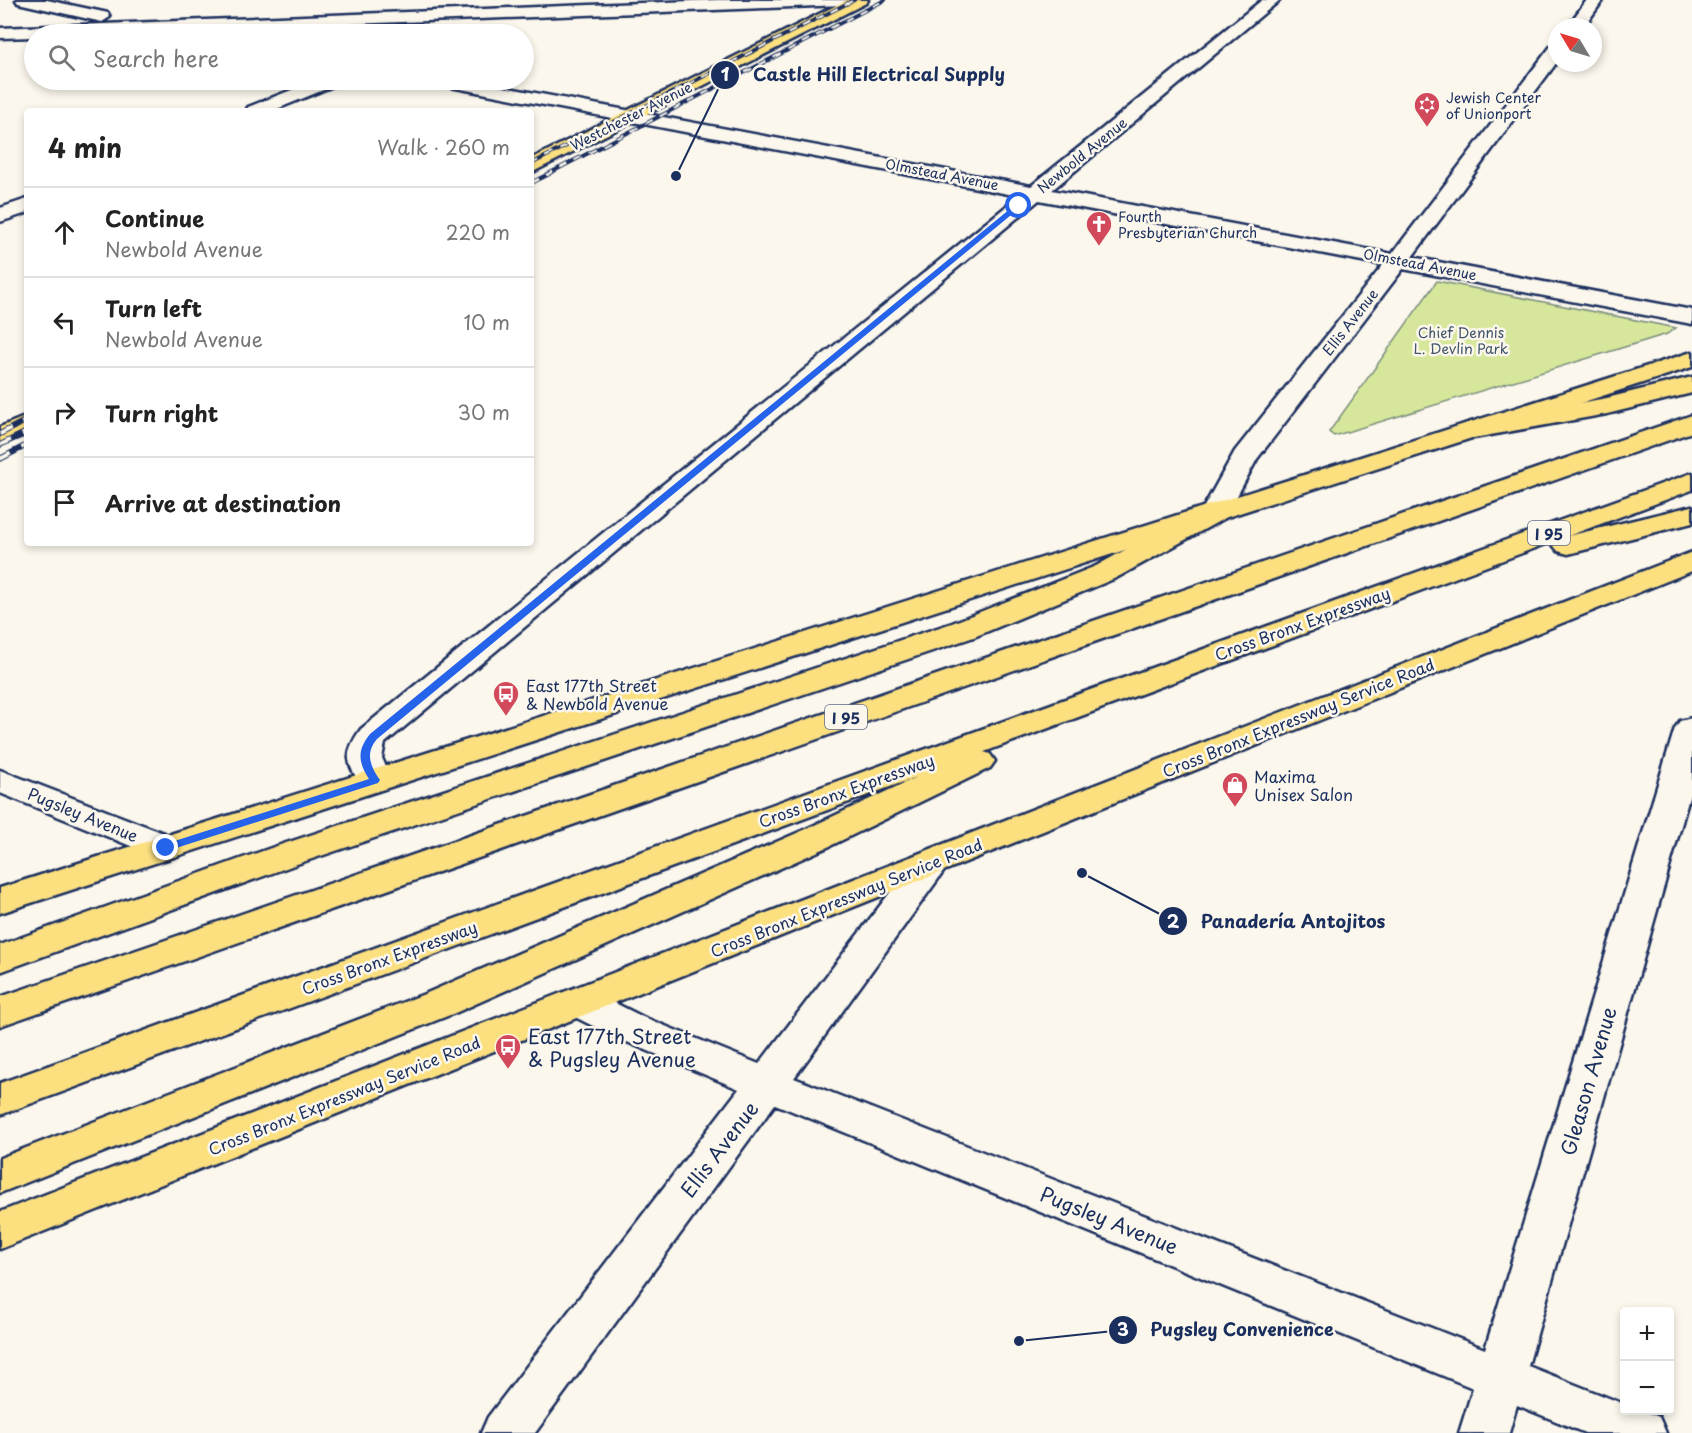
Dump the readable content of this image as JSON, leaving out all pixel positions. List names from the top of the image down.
{
  "streets": {
    "main road": [
      "Westchester Avenue",
      "I 95",
      "Cross Bronx Expressway",
      "Cross Bronx Expressway Service Road"
    ],
    "street": [
      "Newbold Avenue",
      "Olmstead Avenue",
      "Ellis Avenue",
      "Pugsley Avenue",
      "Gleason Avenue"
    ]
  },
  "crossings": [
    ["Westchester Avenue", "Olmstead Avenue"],
    ["Newbold Avenue", "Olmstead Avenue"],
    ["Olmstead Avenue", "Ellis Avenue"],
    ["Ellis Avenue", "Cross Bronx Expressway Service Road"],
    ["Ellis Avenue", "Pugsley Avenue"],
    ["Cross Bronx Expressway Service Road", "Pugsley Avenue"],
    ["Pugsley Avenue", "Gleason Avenue"]
  ],
  "parks": ["Chief Dennis L. Devlin Park"],
  "places": {
    "synagogue": ["Jewish Center of Unionport"],
    "other": ["Castle Hill Electrical Supply", "Panadería Antojitos", "Pugsley Convenience"],
    "church": ["Fourth Presbyterian Church"],
    "bus stop": ["East 177th Street & Newbold Avenue", "East 177th Street & Pugsley Avenue"],
    "shop": ["Maxima Unisex Salon"]
  },
  "north": "top left",
  "page": {
    "search": "Search here",
    "heading": ["4 min", "Walk · 260 m"],
    "list": [
      ["Continue", "Newbold Avenue", "220 m"],
      ["Turn left", "Newbold Avenue", "10 m"],
      ["Turn right", "30 m"],
      "Arrive at destination"
    ],
    "map_buttons": ["+", "−"]
  }
}
